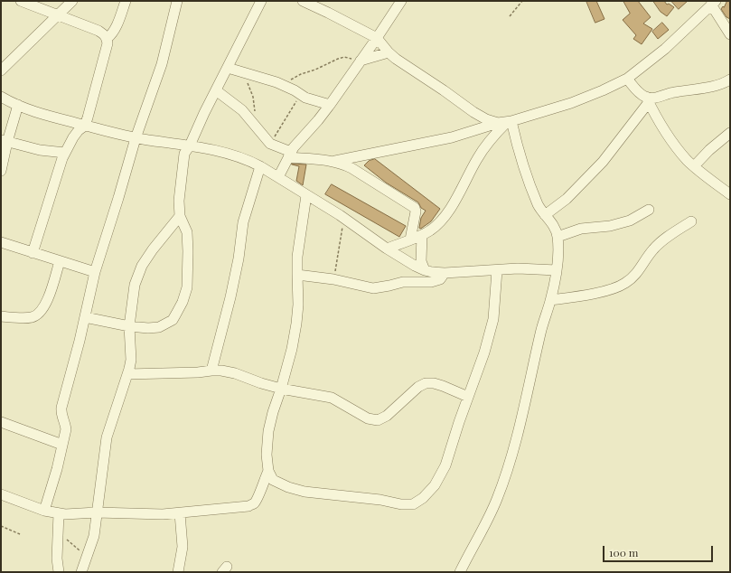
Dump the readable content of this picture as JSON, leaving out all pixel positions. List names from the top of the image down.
{
  "scale_bar": "100 m"
}
